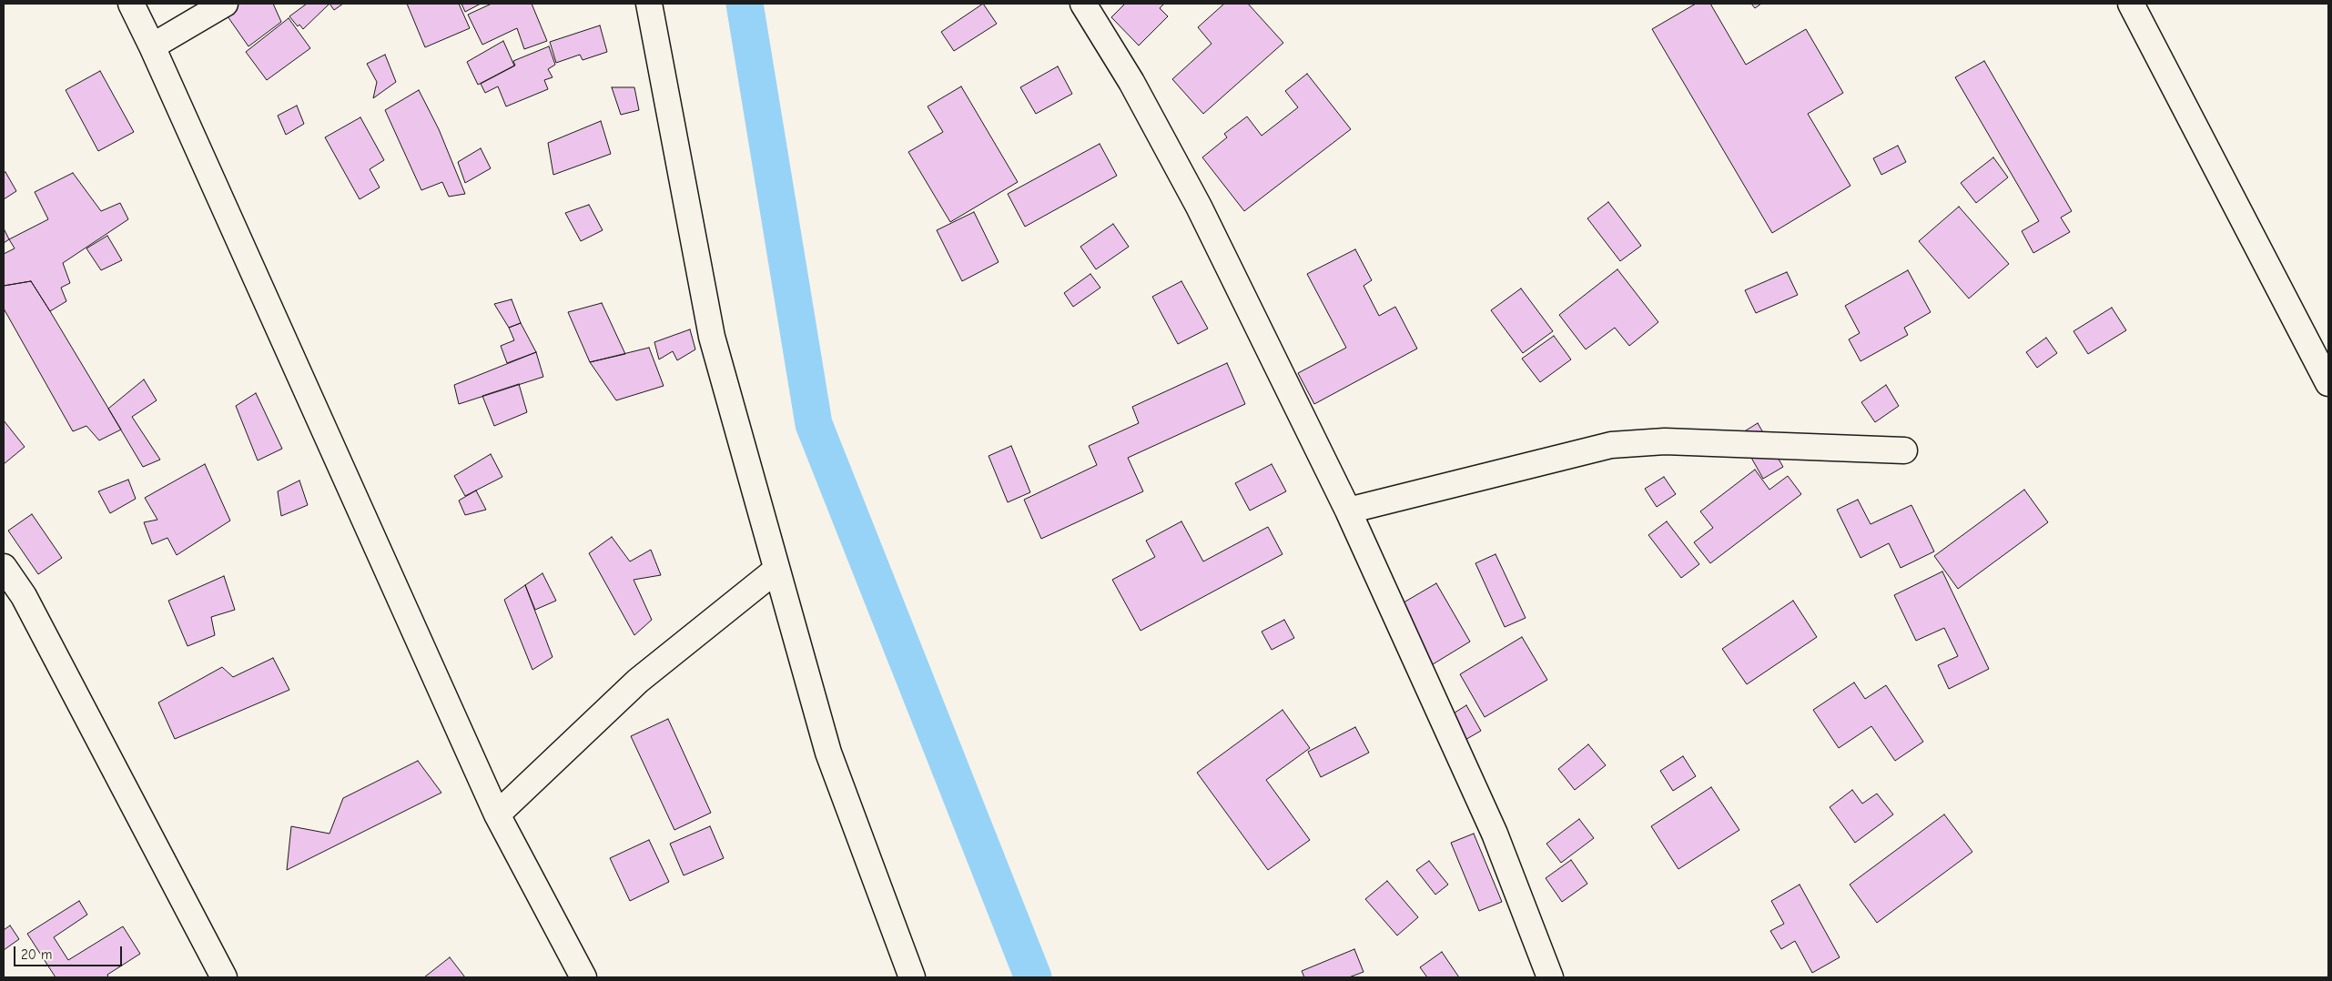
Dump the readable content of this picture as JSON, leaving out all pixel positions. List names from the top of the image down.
{
  "scale_bar": "20 m"
}
